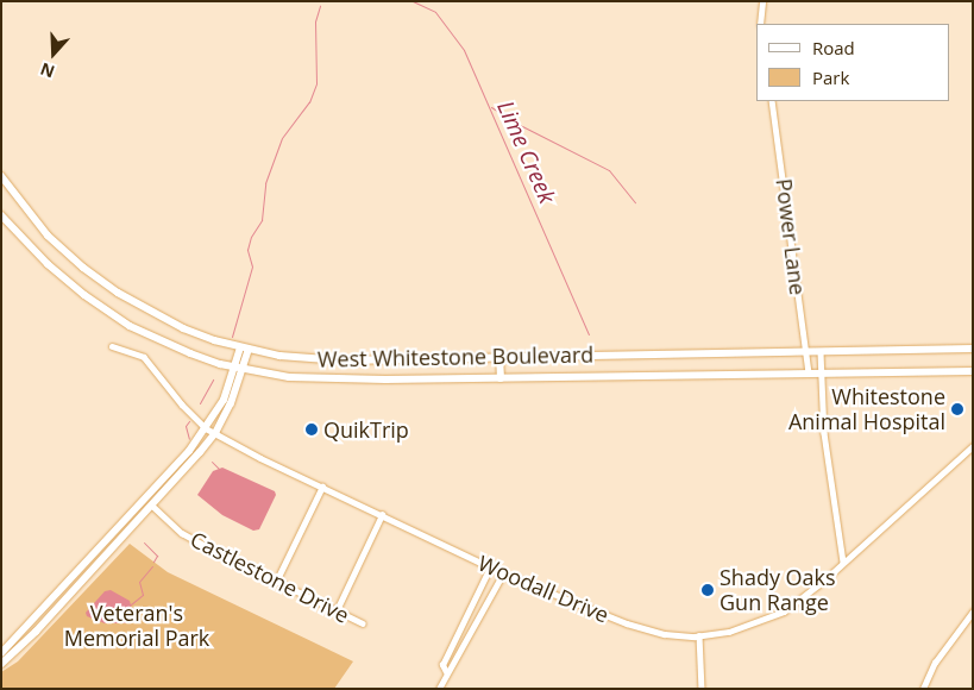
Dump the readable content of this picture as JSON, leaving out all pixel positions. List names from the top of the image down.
{
  "streets": {
    "main road": ["West Whitestone Boulevard"],
    "street": ["Power Lane", "Castlestone Drive", "Woodall Drive"]
  },
  "crossings": [
    ["Power Lane", "West Whitestone Boulevard"]
  ],
  "water": ["Lime Creek"],
  "parks": ["Veteran's Memorial Park"],
  "places": ["Whitestone Animal Hospital", "QuikTrip", "Shady Oaks Gun Range"],
  "legend": ["Road", "Park"],
  "north": "bottom"
}
